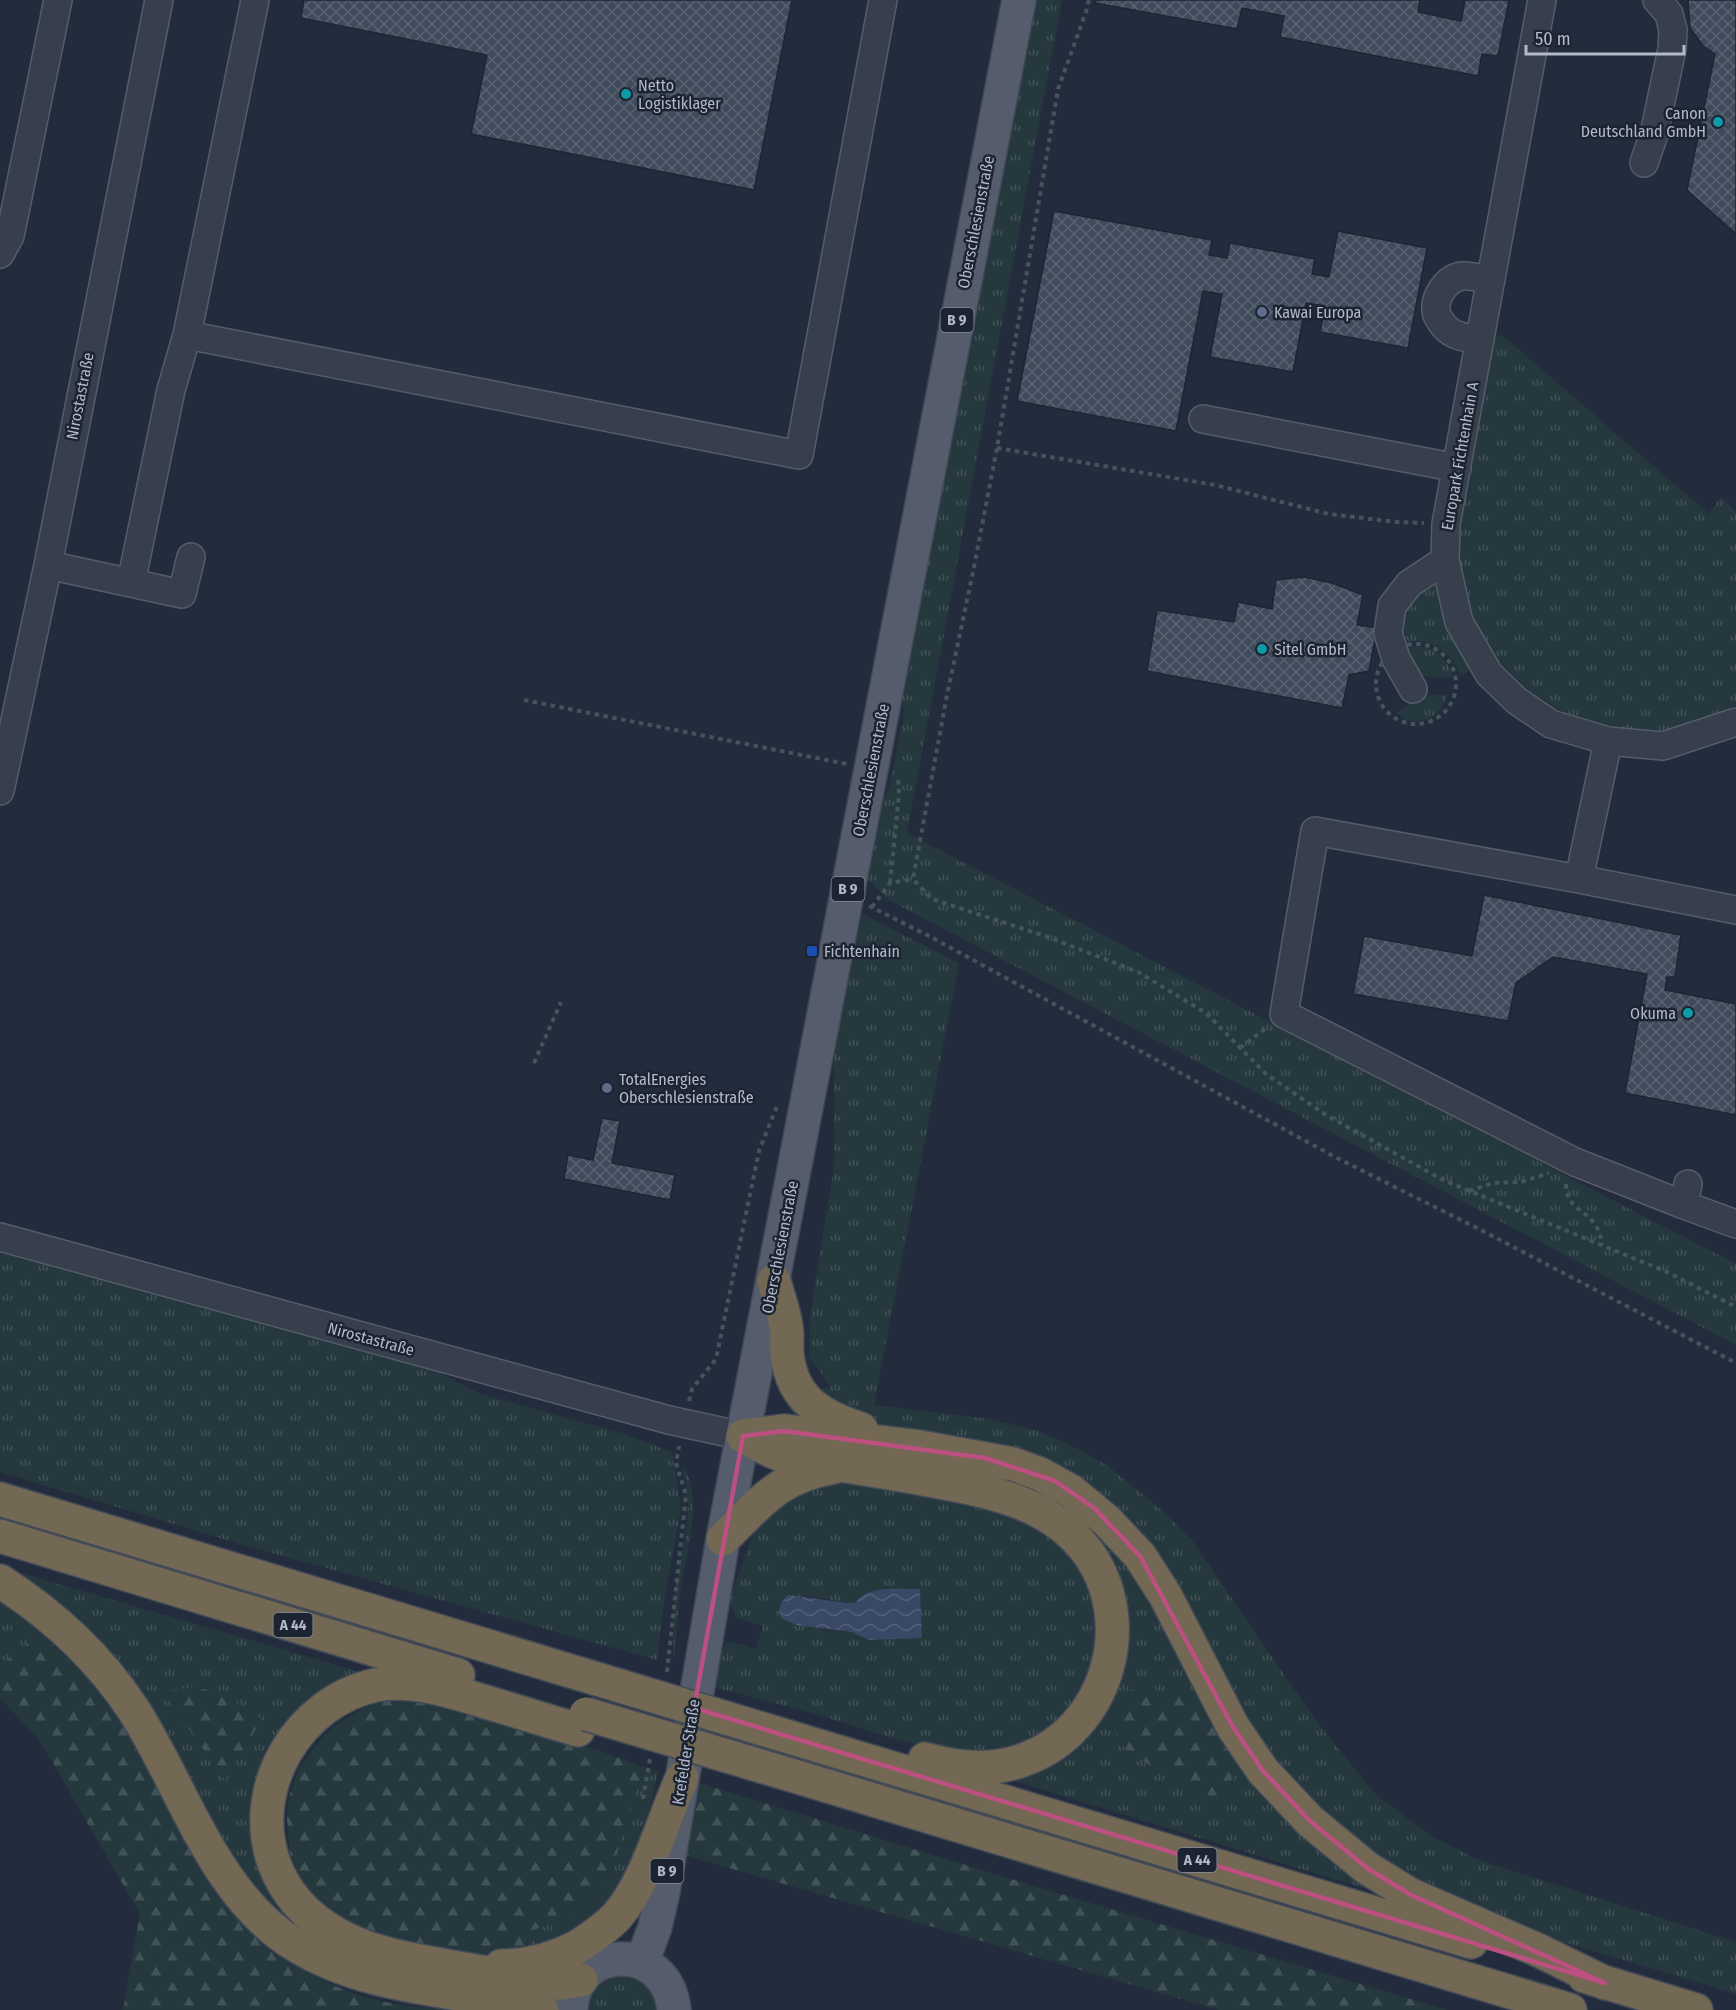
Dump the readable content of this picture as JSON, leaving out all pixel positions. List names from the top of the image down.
{
  "streets": {
    "highway": ["A 44"],
    "main road": ["Oberschlesienstraße", "B 9", "Krefelder Straße"],
    "street": ["Nirostastraße", "Europark Fichtenhain A"]
  },
  "crossings": [
    ["Oberschlesienstraße", "Nirostastraße"],
    ["Oberschlesienstraße", "Krefelder Straße"]
  ],
  "places": {
    "other": [
      "Netto Logistiklager",
      "Canon Deutschland GmbH",
      "Kawai Europa",
      "Sitel GmbH",
      "Okuma",
      "TotalEnergies Oberschlesienstraße"
    ],
    "transit": ["Fichtenhain"]
  },
  "scale_bar": "50 m"
}
